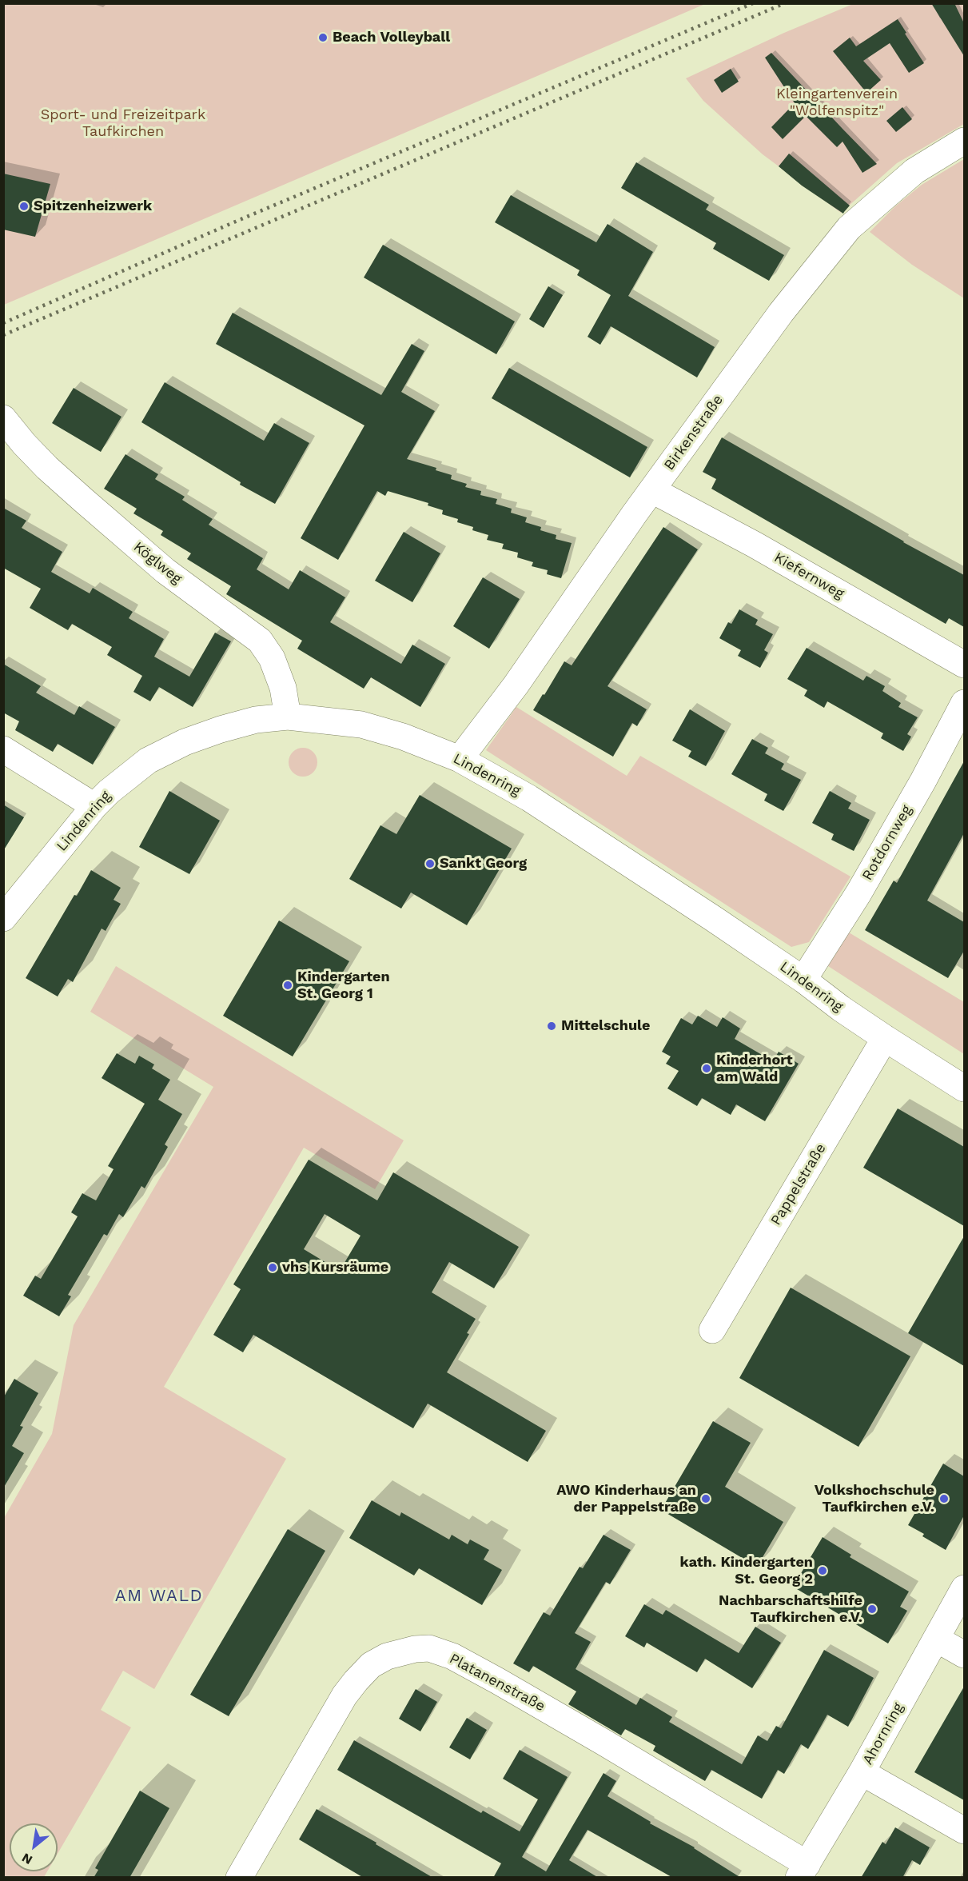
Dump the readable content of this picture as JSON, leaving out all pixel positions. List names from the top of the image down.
{
  "streets": {
    "street": [
      "Birkenstraße",
      "Köglweg",
      "Kiefernweg",
      "Lindenring",
      "Rotdornweg",
      "Pappelstraße",
      "Platanenstraße",
      "Ahornring"
    ]
  },
  "crossings": [
    ["Birkenstraße", "Kiefernweg"],
    ["Birkenstraße", "Lindenring"],
    ["Köglweg", "Lindenring"],
    ["Lindenring", "Rotdornweg"],
    ["Lindenring", "Pappelstraße"],
    ["Platanenstraße", "Ahornring"]
  ],
  "districts": ["AM WALD"],
  "parks": ["Kleingartenverein \"Wolfenspitz\"", "Sport- und Freizeitpark Taufkirchen"],
  "places": [
    "Beach Volleyball",
    "Spitzenheizwerk",
    "Sankt Georg",
    "Kindergarten St. Georg 1",
    "Mittelschule",
    "Kinderhort am Wald",
    "vhs Kursräume",
    "AWO Kinderhaus an der Pappelstraße",
    "Volkshochschule Taufkirchen e.V.",
    "kath. Kindergarten St. Georg 2",
    "Nachbarschaftshilfe Taufkirchen e.V."
  ],
  "north": "bottom left"
}
